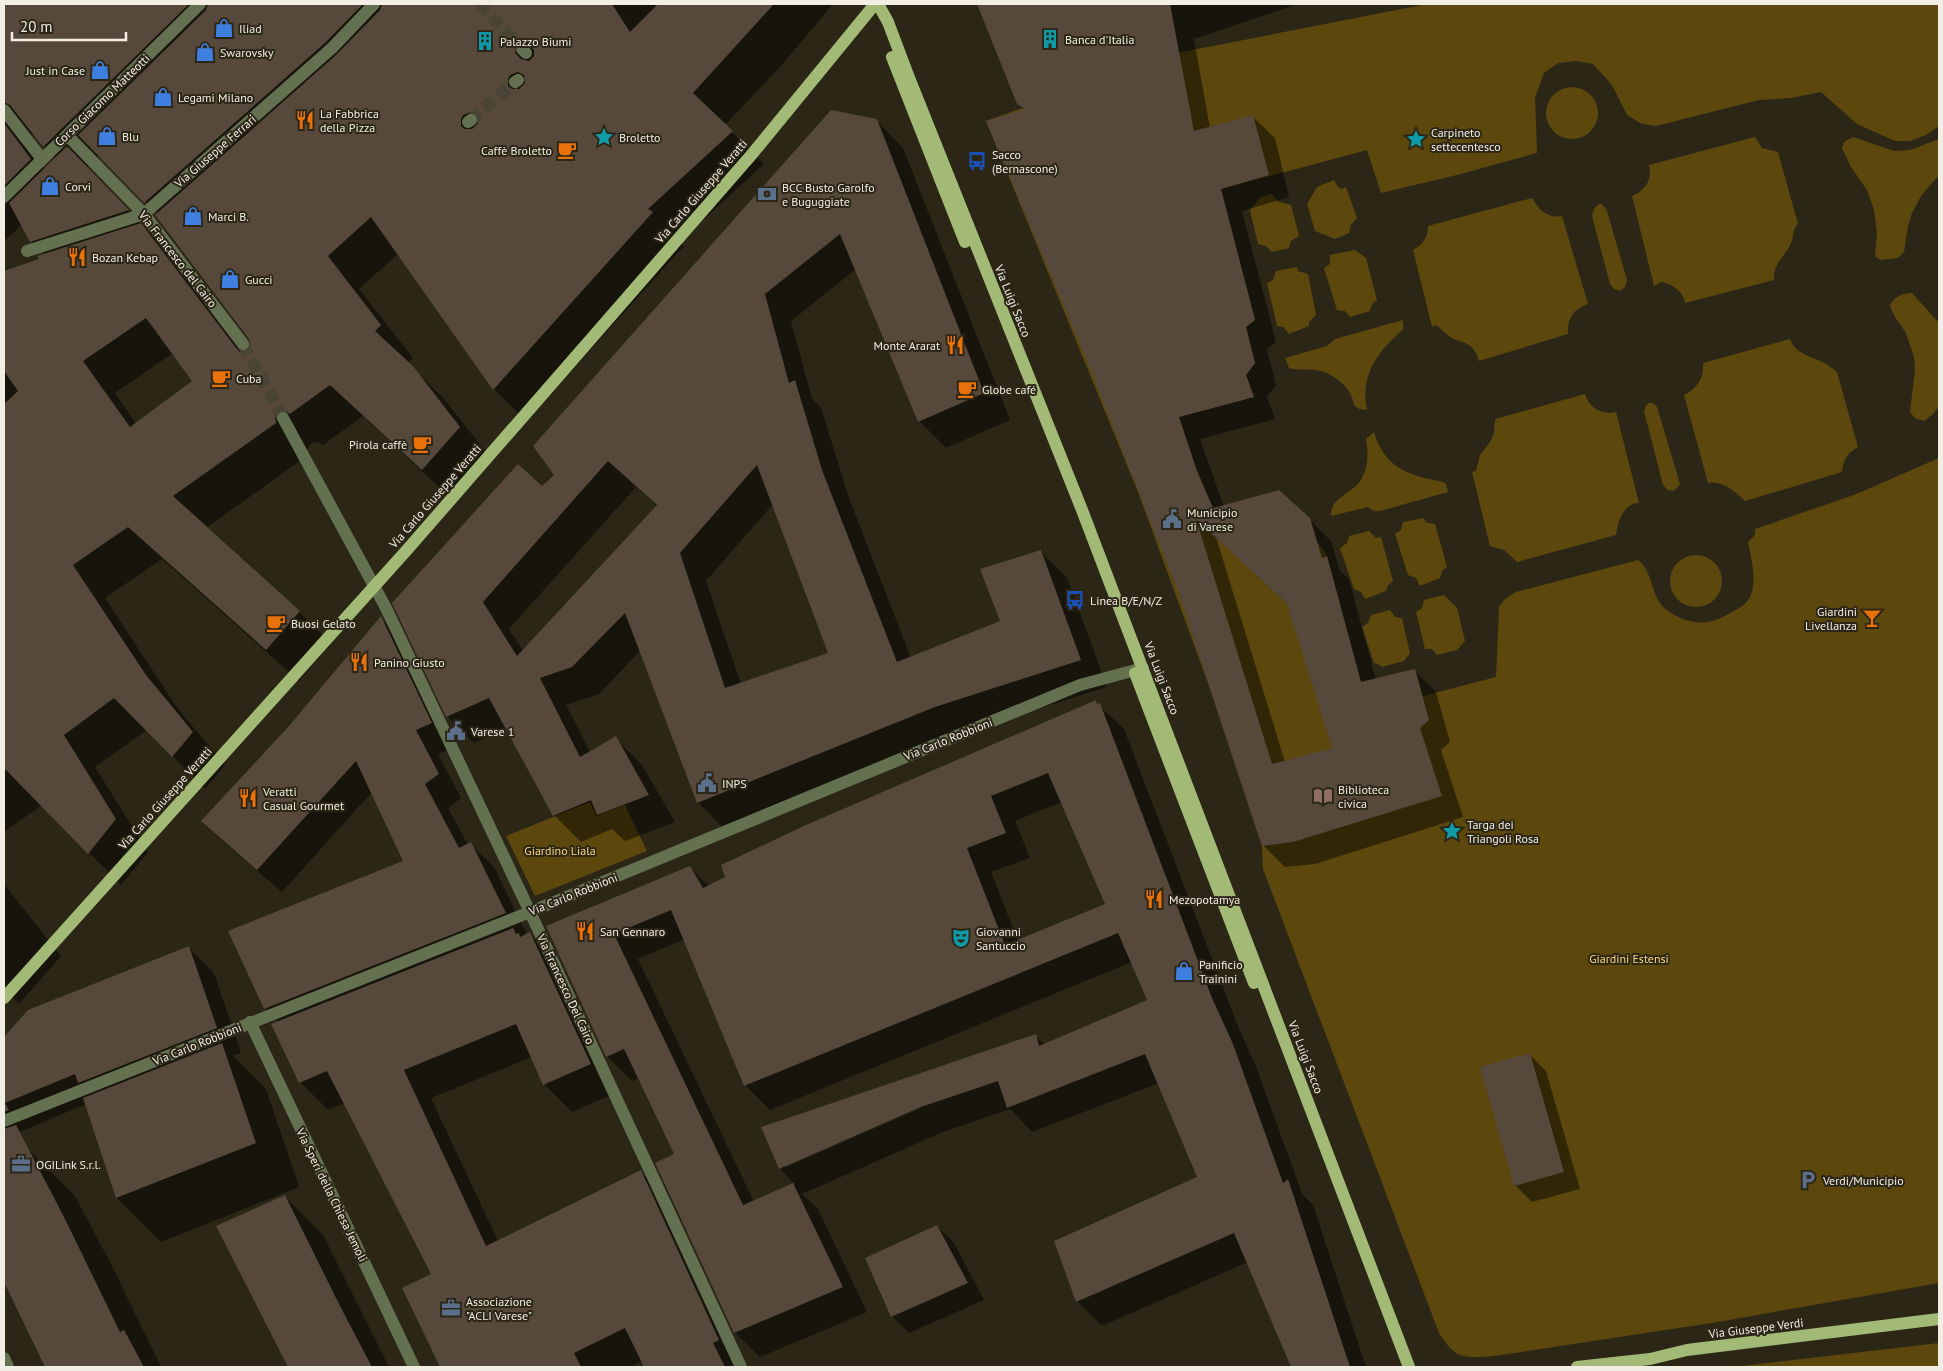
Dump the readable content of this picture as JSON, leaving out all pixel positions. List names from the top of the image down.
{
  "streets": {
    "main road": ["Via Carlo Giuseppe Veratti", "Via Luigi Sacco", "Via Giuseppe Verdi"],
    "street": [
      "Corso Giacomo Matteotti",
      "Via Giuseppe Ferrari",
      "Via Francesco del Cairo",
      "Via Carlo Robbioni",
      "Via Francesco Del Cairo",
      "Via Speri della Chiesa Jemoli"
    ]
  },
  "crossings": [
    ["Corso Giacomo Matteotti", "Via Francesco del Cairo"],
    ["Via Giuseppe Ferrari", "Via Francesco del Cairo"],
    ["Via Carlo Giuseppe Veratti", "Via Luigi Sacco"],
    ["Via Carlo Giuseppe Veratti", "Via Francesco Del Cairo"],
    ["Via Luigi Sacco", "Via Carlo Robbioni"],
    ["Via Carlo Robbioni", "Via Francesco Del Cairo"],
    ["Via Carlo Robbioni", "Via Speri della Chiesa Jemoli"]
  ],
  "parks": ["Giardino Liala", "Giardini Estensi"],
  "places": {
    "shop": [
      "Iliad",
      "Swarovsky",
      "Just in Case",
      "Legami Milano",
      "Blu",
      "Corvi",
      "Marci B.",
      "Gucci",
      "Panificio Trainini"
    ],
    "building": ["Banca d'Italia", "Palazzo Biumi"],
    "restaurant": [
      "La Fabbrica della Pizza",
      "Bozan Kebap",
      "Monte Ararat",
      "Panino Giusto",
      "Veratti Casual Gourmet",
      "Mezopotamya",
      "San Gennaro"
    ],
    "place": ["Broletto", "Carpineto settecentesco", "Targa dei Triangoli Rosa"],
    "cafe": [
      "Caffè Broletto",
      "Cuba",
      "Globe café",
      "Pirola caffè",
      "Buosi Gelato"
    ],
    "bus stop": ["Sacco (Bernascone)", "Linea B/E/N/Z"],
    "bank": ["BCC Busto Garolfo e Buguggiate"],
    "public building": ["Municipio di Varese", "Varese 1", "INPS"],
    "bar": ["Giardini Livellanza"],
    "library": ["Biblioteca civica"],
    "theatre": ["Giovanni Santuccio"],
    "office": ["OGILink S.r.l.", "Associazione \"ACLI Varese\""],
    "parking": ["Verdi/Municipio"]
  },
  "scale_bar": "20 m"
}
